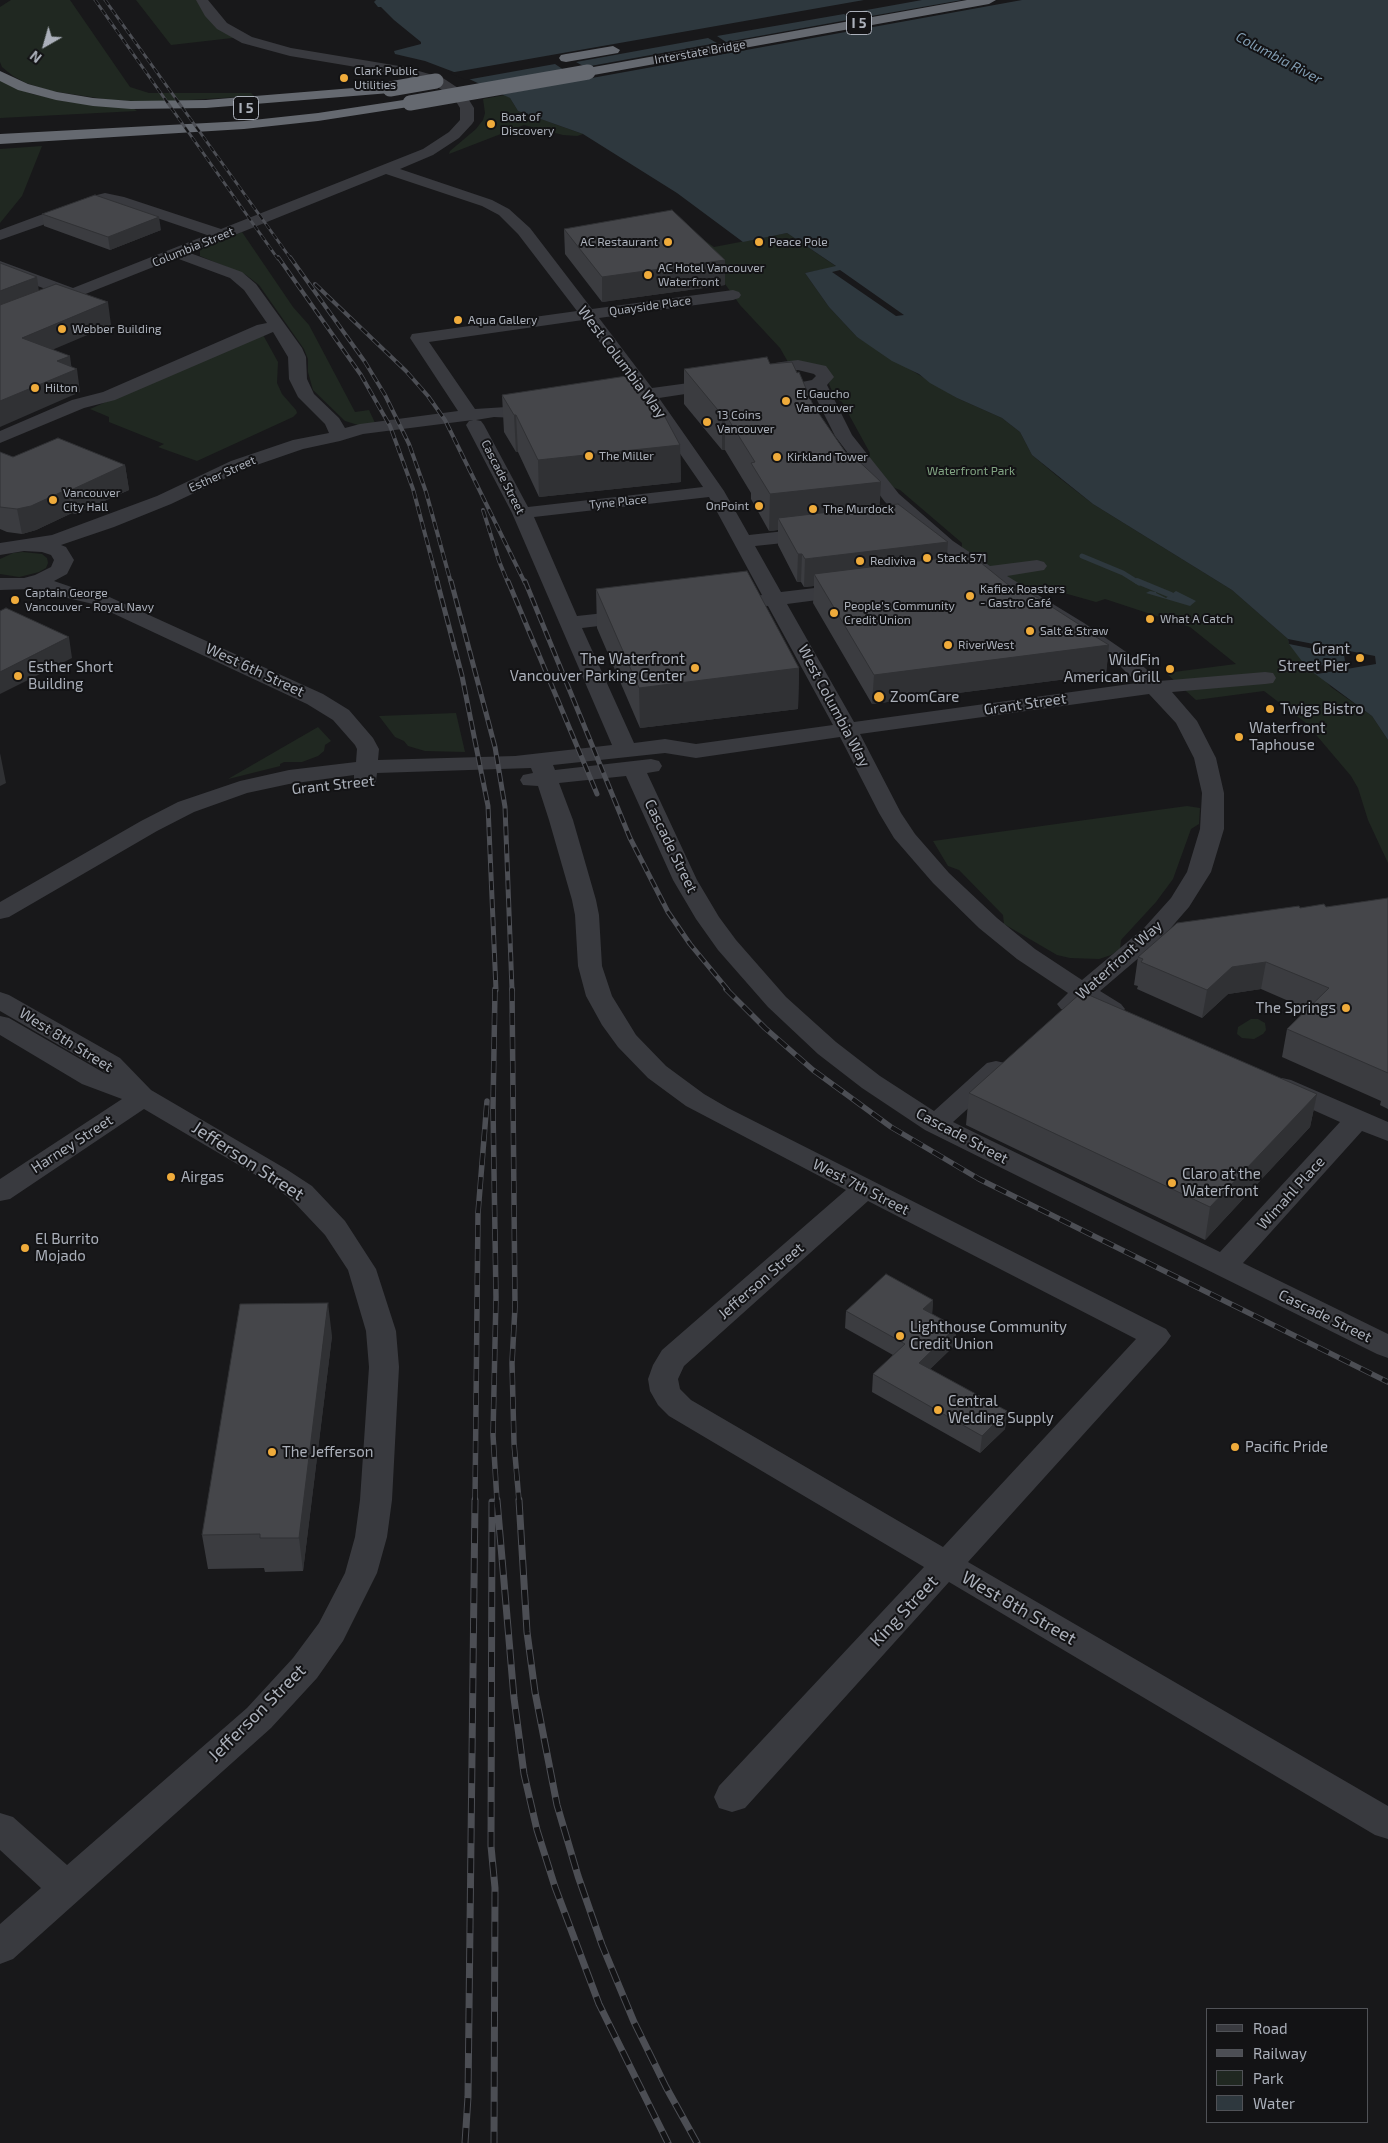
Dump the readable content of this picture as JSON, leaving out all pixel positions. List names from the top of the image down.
{
  "streets": {
    "highway": ["I 5", "Interstate Bridge"],
    "street": [
      "Columbia Street",
      "Quayside Place",
      "West Columbia Way",
      "Esther Street",
      "Cascade Street",
      "Tyne Place",
      "West 6th Street",
      "Grant Street",
      "Waterfront Way",
      "West 8th Street",
      "Harney Street",
      "Jefferson Street",
      "West 7th Street",
      "Wimahl Place",
      "King Street"
    ]
  },
  "crossings": [
    ["I 5", "Interstate Bridge"],
    ["Columbia Street", "West Columbia Way"],
    ["Quayside Place", "West Columbia Way"],
    ["Quayside Place", "Cascade Street"],
    ["West Columbia Way", "Tyne Place"],
    ["West Columbia Way", "Grant Street"],
    ["West Columbia Way", "Waterfront Way"],
    ["Esther Street", "Cascade Street"],
    ["Esther Street", "West 6th Street"],
    ["Cascade Street", "Tyne Place"],
    ["Cascade Street", "Grant Street"],
    ["Cascade Street", "Wimahl Place"],
    ["West 6th Street", "Grant Street"],
    ["Grant Street", "Waterfront Way"],
    ["Grant Street", "West 7th Street"],
    ["West 8th Street", "Harney Street"],
    ["West 8th Street", "Jefferson Street"],
    ["West 8th Street", "King Street"],
    ["Harney Street", "Jefferson Street"],
    ["Jefferson Street", "West 7th Street"],
    ["West 7th Street", "King Street"]
  ],
  "water": ["Columbia River"],
  "parks": ["Waterfront Park"],
  "places": [
    "Clark Public Utilities",
    "Boat of Discovery",
    "AC Restaurant",
    "Peace Pole",
    "AC Hotel Vancouver Waterfront",
    "Aqua Gallery",
    "Webber Building",
    "Hilton",
    "El Gaucho Vancouver",
    "13 Coins Vancouver",
    "The Miller",
    "Kirkland Tower",
    "Vancouver City Hall",
    "OnPoint",
    "The Murdock",
    "Stack 571",
    "Rediviva",
    "Kafiex Roasters - Gastro Café",
    "Captain George Vancouver - Royal Navy",
    "People's Community Credit Union",
    "What A Catch",
    "Salt & Straw",
    "RiverWest",
    "Grant Street Pier",
    "The Waterfront Vancouver Parking Center",
    "WildFin American Grill",
    "Esther Short Building",
    "ZoomCare",
    "Twigs Bistro",
    "Waterfront Taphouse",
    "The Springs",
    "Airgas",
    "Claro at the Waterfront",
    "El Burrito Mojado",
    "Lighthouse Community Credit Union",
    "Central Welding Supply",
    "Pacific Pride",
    "The Jefferson"
  ],
  "legend": [
    "Road",
    "Railway",
    "Park",
    "Water"
  ],
  "north": "bottom left"
}
